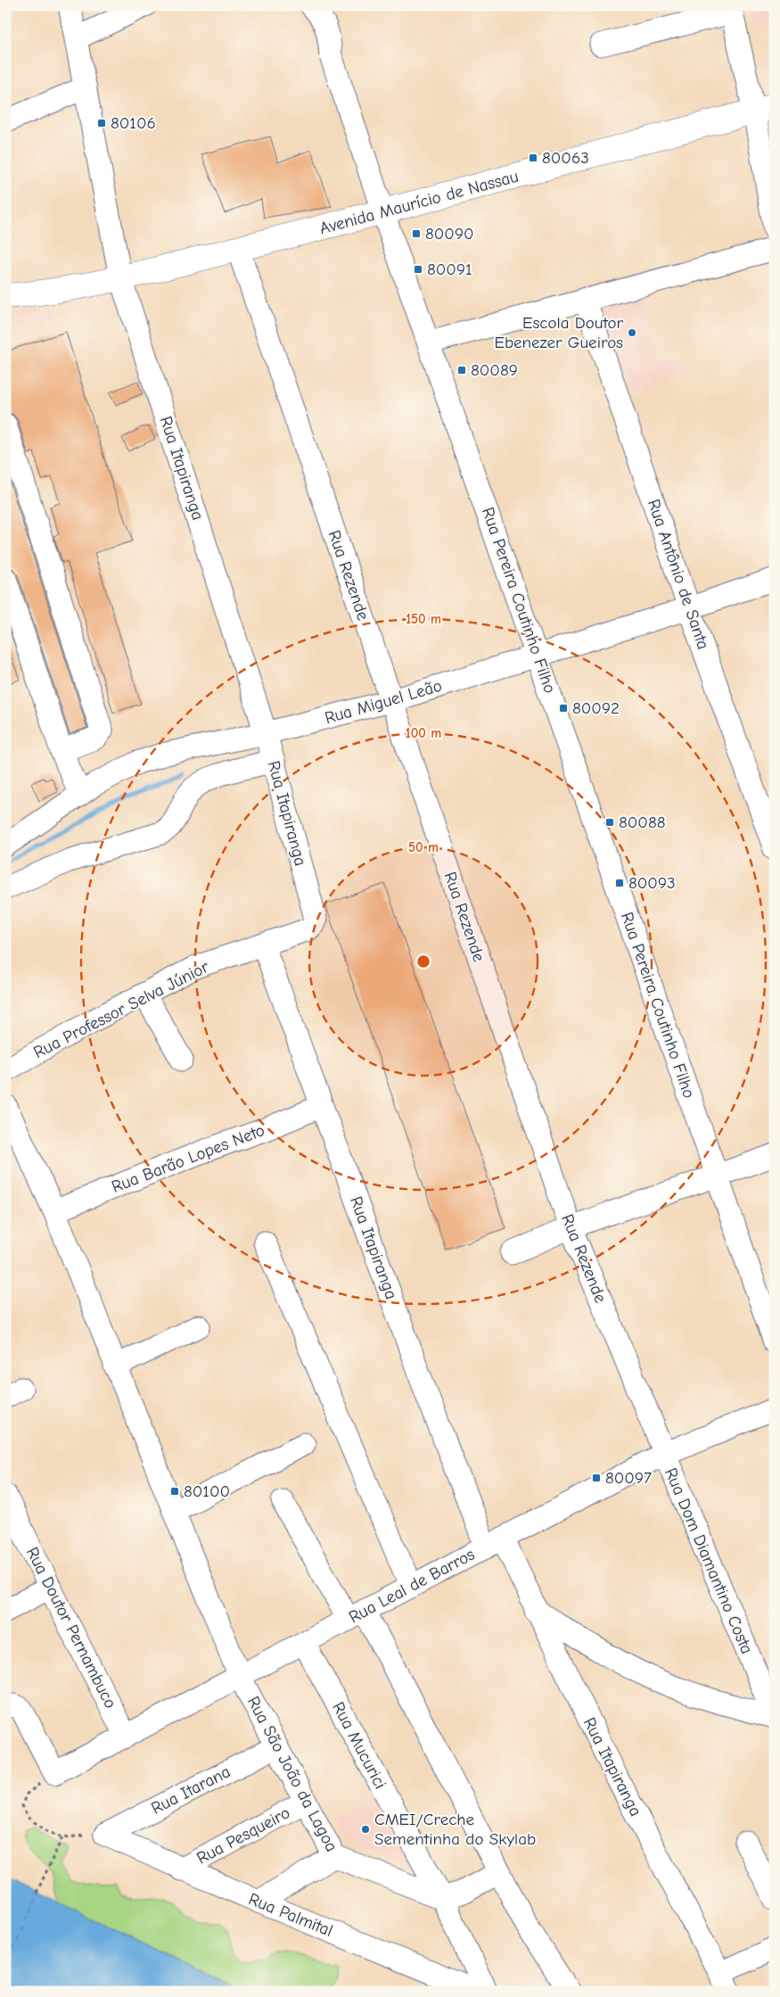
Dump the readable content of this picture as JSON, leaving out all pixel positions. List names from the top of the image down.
{
  "streets": {
    "main road": ["Avenida Maurício de Nassau"],
    "street": [
      "Rua Itapiranga",
      "Rua Antônio de Santa",
      "Rua Rezende",
      "Rua Pereira Coutinho Filho",
      "Rua Miguel Leão",
      "Rua Professor Selva Júnior",
      "Rua Barão Lopes Neto",
      "Rua Dom Diamantino Costa",
      "Rua Leal de Barros",
      "Rua Doutor Pernambuco",
      "Rua Mucurici",
      "Rua São João da Lagoa",
      "Rua Itarana",
      "Rua Pesqueiro",
      "Rua Palmital"
    ]
  },
  "crossings": [
    ["Avenida Maurício de Nassau", "Rua Itapiranga"],
    ["Avenida Maurício de Nassau", "Rua Rezende"],
    ["Avenida Maurício de Nassau", "Rua Pereira Coutinho Filho"],
    ["Rua Itapiranga", "Rua Miguel Leão"],
    ["Rua Itapiranga", "Rua Professor Selva Júnior"],
    ["Rua Itapiranga", "Rua Barão Lopes Neto"],
    ["Rua Itapiranga", "Rua Leal de Barros"],
    ["Rua Antônio de Santa", "Rua Miguel Leão"],
    ["Rua Rezende", "Rua Miguel Leão"],
    ["Rua Rezende", "Rua Dom Diamantino Costa"],
    ["Rua Rezende", "Rua Leal de Barros"],
    ["Rua Pereira Coutinho Filho", "Rua Miguel Leão"],
    ["Rua Barão Lopes Neto", "Rua São João da Lagoa"],
    ["Rua Dom Diamantino Costa", "Rua Leal de Barros"],
    ["Rua Leal de Barros", "Rua Doutor Pernambuco"],
    ["Rua Leal de Barros", "Rua Mucurici"],
    ["Rua Leal de Barros", "Rua São João da Lagoa"],
    ["Rua Mucurici", "Rua São João da Lagoa"],
    ["Rua São João da Lagoa", "Rua Itarana"],
    ["Rua São João da Lagoa", "Rua Pesqueiro"],
    ["Rua Itarana", "Rua Palmital"],
    ["Rua Pesqueiro", "Rua Palmital"]
  ],
  "places": {
    "transit": [
      "80106",
      "80063",
      "80090",
      "80091",
      "80089",
      "80092",
      "80088",
      "80093",
      "80097",
      "80100"
    ],
    "other": ["Escola Doutor Ebenezer Gueiros", "CMEI/Creche Sementinha do Skylab"]
  },
  "rings": ["150 m", "100 m", "50 m"]
}
